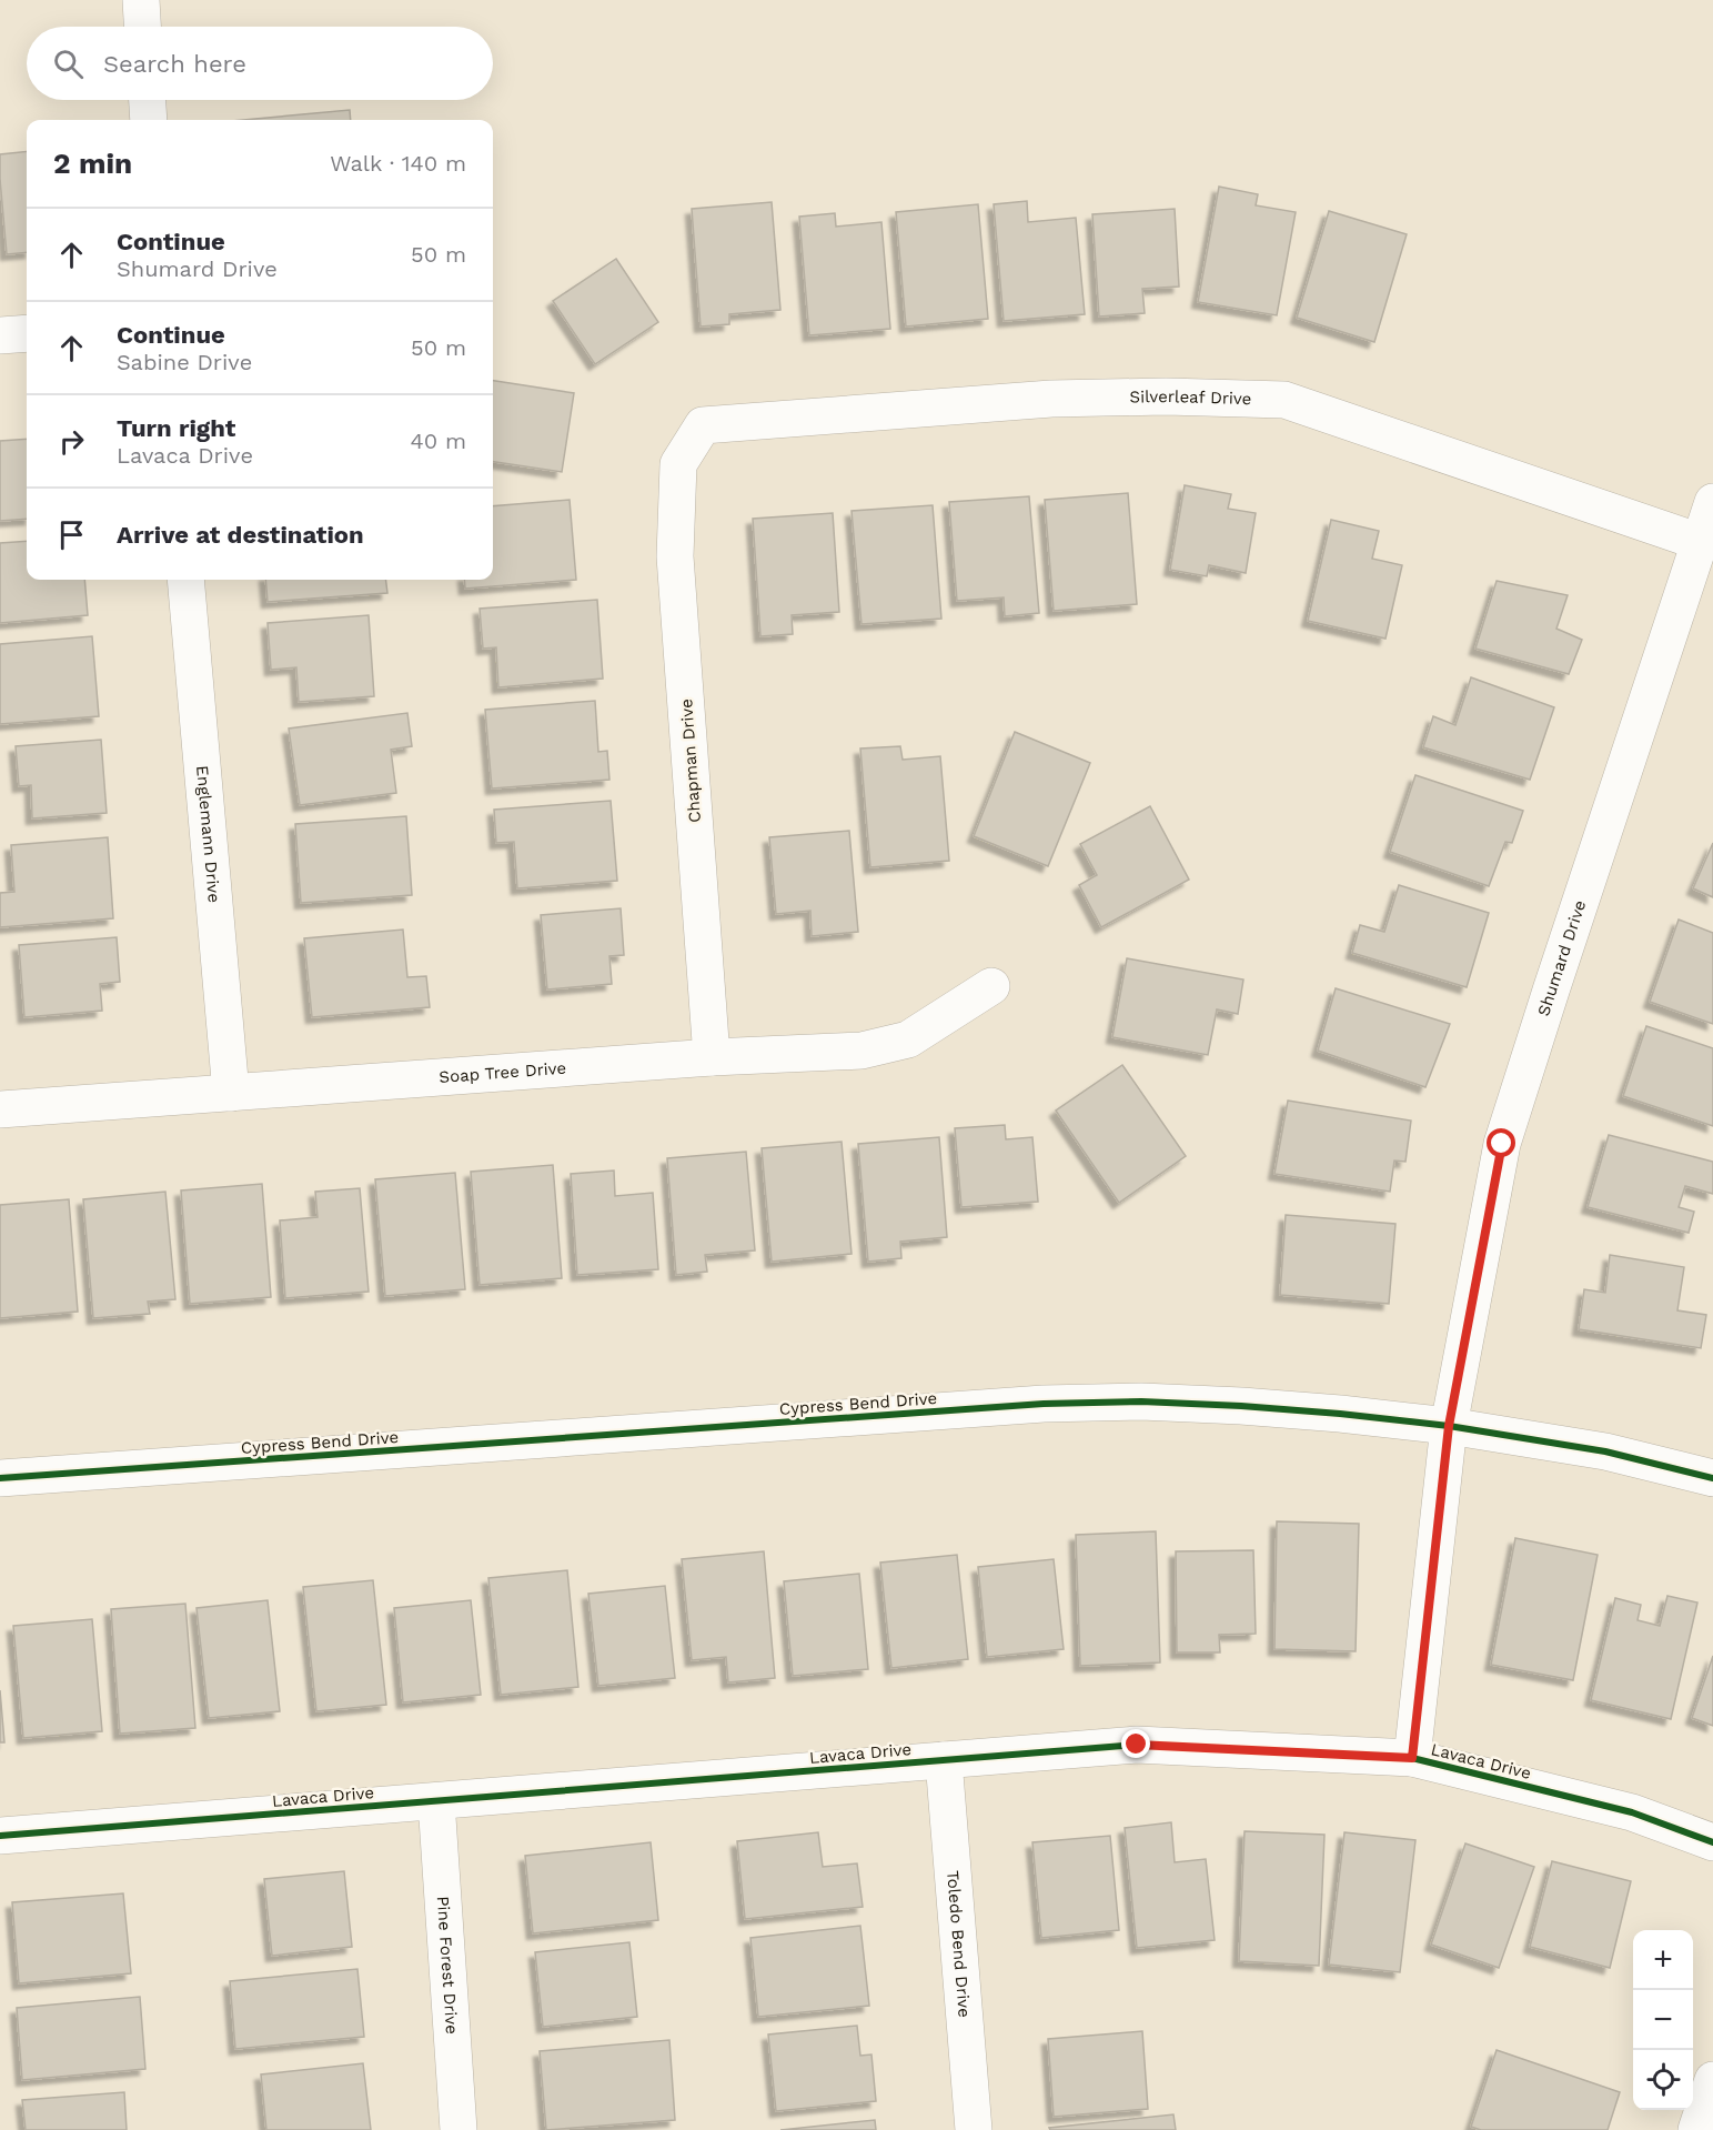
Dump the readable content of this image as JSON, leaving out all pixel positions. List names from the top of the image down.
{
  "streets": {
    "street": [
      "Silverleaf Drive",
      "Chapman Drive",
      "Englemann Drive",
      "Shumard Drive",
      "Soap Tree Drive",
      "Cypress Bend Drive",
      "Lavaca Drive",
      "Toledo Bend Drive",
      "Pine Forest Drive"
    ]
  },
  "crossings": [
    ["Silverleaf Drive", "Chapman Drive"],
    ["Silverleaf Drive", "Shumard Drive"],
    ["Chapman Drive", "Soap Tree Drive"],
    ["Englemann Drive", "Soap Tree Drive"],
    ["Shumard Drive", "Cypress Bend Drive"],
    ["Shumard Drive", "Lavaca Drive"],
    ["Lavaca Drive", "Toledo Bend Drive"],
    ["Lavaca Drive", "Pine Forest Drive"]
  ],
  "page": {
    "search": "Search here",
    "heading": ["2 min", "Walk · 140 m"],
    "list": [
      ["Continue", "Shumard Drive", "50 m"],
      ["Continue", "Sabine Drive", "50 m"],
      ["Turn right", "Lavaca Drive", "40 m"],
      "Arrive at destination"
    ],
    "map_buttons": ["+", "−"]
  }
}
